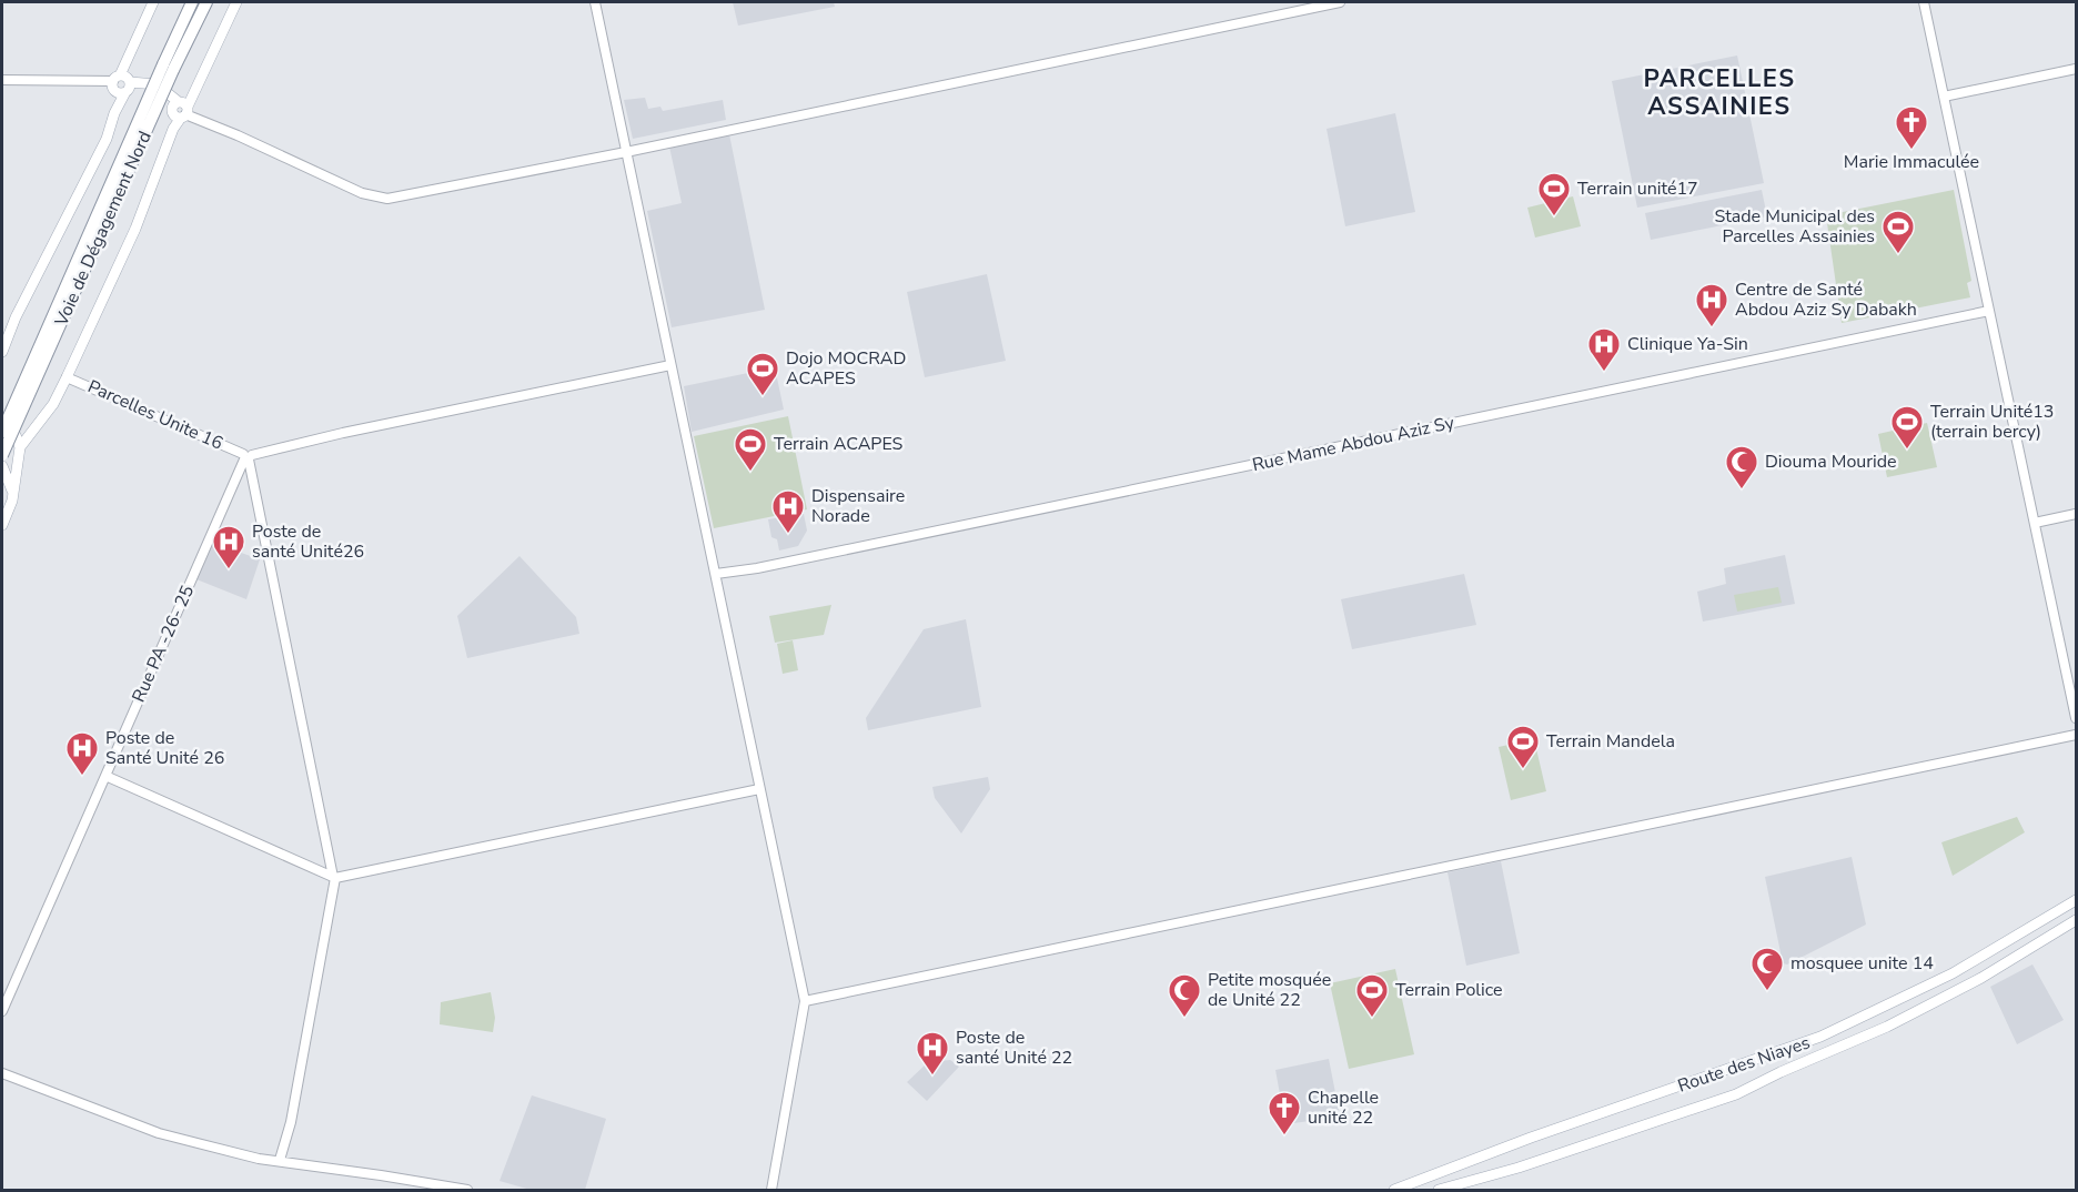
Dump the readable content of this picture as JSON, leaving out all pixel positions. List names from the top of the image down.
{
  "streets": {
    "highway": ["Voie de Dégagement Nord"],
    "main road": ["Route des Niayes"],
    "street": ["Parcelles Unite 16", "Rue Mame Abdou Aziz Sy", "Rue PA -26- 25"]
  },
  "crossings": [
    ["Parcelles Unite 16", "Rue PA -26- 25"]
  ],
  "districts": ["PARCELLES ASSAINIES"],
  "places": {
    "church": ["Marie Immaculée", "Chapelle unité 22"],
    "sports": [
      "Terrain unité17",
      "Stade Municipal des Parcelles Assainies",
      "Dojo MOCRAD ACAPES",
      "Terrain Unité13 (terrain bercy)",
      "Terrain ACAPES",
      "Terrain Mandela",
      "Terrain Police"
    ],
    "hospital": [
      "Centre de Santé Abdou Aziz Sy Dabakh",
      "Clinique Ya-Sin",
      "Dispensaire Norade",
      "Poste de santé Unité26",
      "Poste de Santé Unité 26",
      "Poste de santé Unité 22"
    ],
    "mosque": ["Diouma Mouride", "mosquee unite 14", "Petite mosquée de Unité 22"]
  }
}
